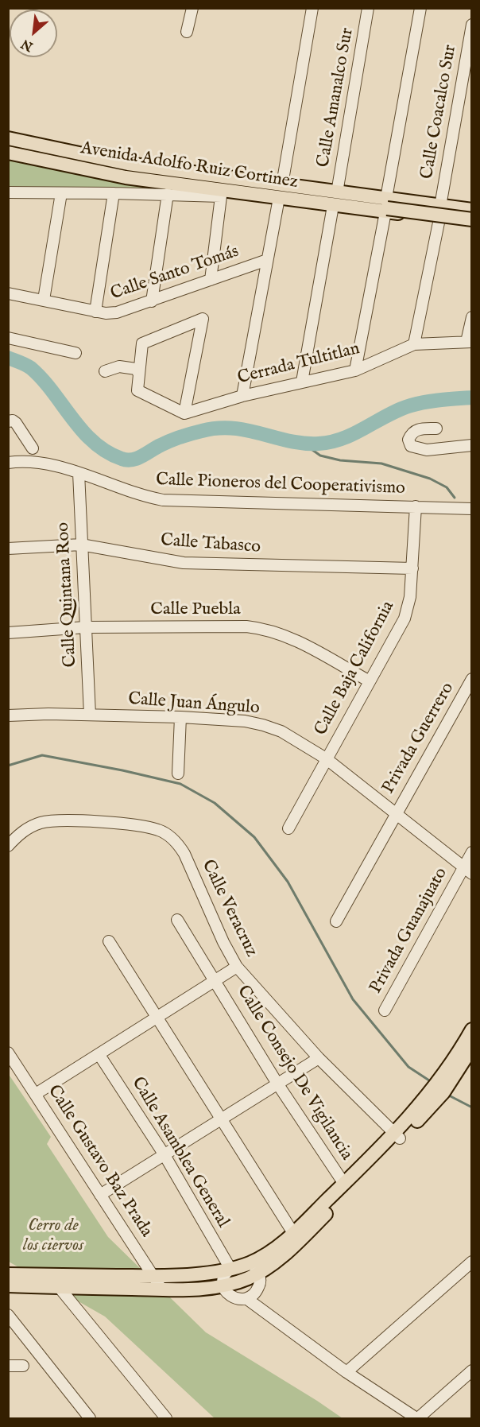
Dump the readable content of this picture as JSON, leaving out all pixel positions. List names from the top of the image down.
{
  "streets": {
    "main road": ["Avenida Adolfo Ruiz Cortinez"],
    "street": [
      "Calle Amanalco Sur",
      "Calle Coacalco Sur",
      "Calle Santo Tomás",
      "Cerrada Tultitlan",
      "Calle Pioneros del Cooperativismo",
      "Calle Tabasco",
      "Calle Quintana Roo",
      "Calle Puebla",
      "Calle Baja California",
      "Calle Juan Ángulo",
      "Privada Guerrero",
      "Calle Veracruz",
      "Privada Guanajuato",
      "Calle Consejo De Vigilancia",
      "Calle Asamblea General",
      "Calle Gustavo Baz Prada"
    ]
  },
  "crossings": [
    ["Calle Amanalco Sur", "Avenida Adolfo Ruiz Cortinez"],
    ["Calle Coacalco Sur", "Avenida Adolfo Ruiz Cortinez"],
    ["Calle Coacalco Sur", "Cerrada Tultitlan"],
    ["Calle Pioneros del Cooperativismo", "Calle Quintana Roo"],
    ["Calle Pioneros del Cooperativismo", "Calle Baja California"],
    ["Calle Tabasco", "Calle Quintana Roo"],
    ["Calle Tabasco", "Calle Baja California"],
    ["Calle Quintana Roo", "Calle Puebla"],
    ["Calle Quintana Roo", "Calle Juan Ángulo"],
    ["Calle Puebla", "Calle Baja California"],
    ["Calle Baja California", "Calle Juan Ángulo"],
    ["Calle Juan Ángulo", "Privada Guerrero"],
    ["Calle Juan Ángulo", "Privada Guanajuato"]
  ],
  "parks": ["Cerro de los ciervos"],
  "north": "bottom left"
}
